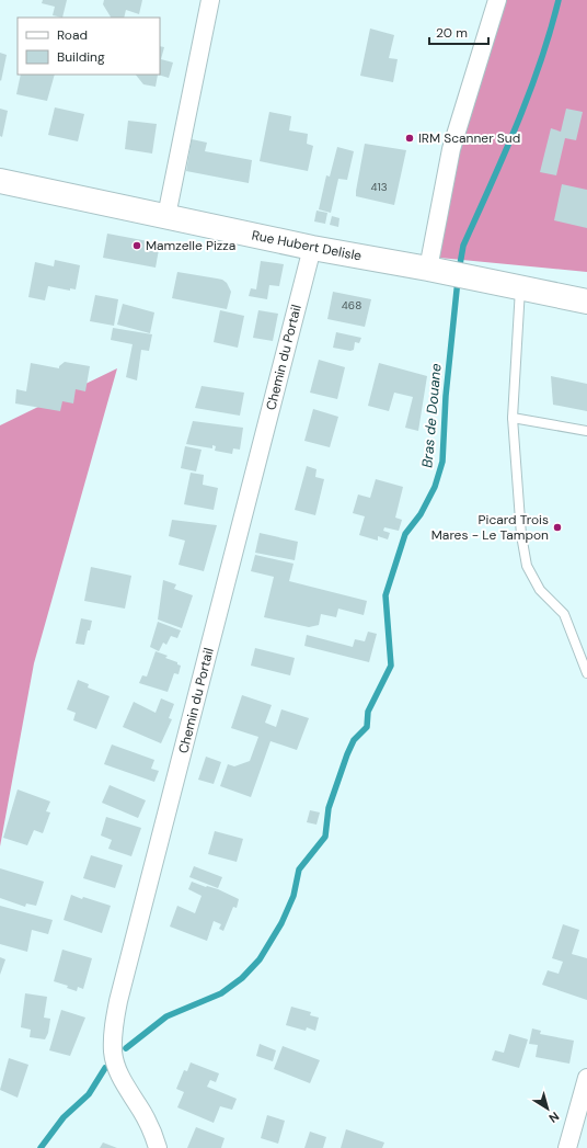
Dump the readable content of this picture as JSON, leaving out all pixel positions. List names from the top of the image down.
{
  "streets": {
    "main road": ["Rue Hubert Delisle"],
    "street": ["Chemin du Portail"]
  },
  "crossings": [
    ["Rue Hubert Delisle", "Chemin du Portail"]
  ],
  "water": ["Bras de Douane"],
  "places": ["IRM Scanner Sud", "Mamzelle Pizza", "Picard Trois Mares - Le Tampon"],
  "house_numbers": ["413", "468"],
  "legend": ["Road", "Building"],
  "scale_bar": "20 m",
  "north": "bottom right"
}
